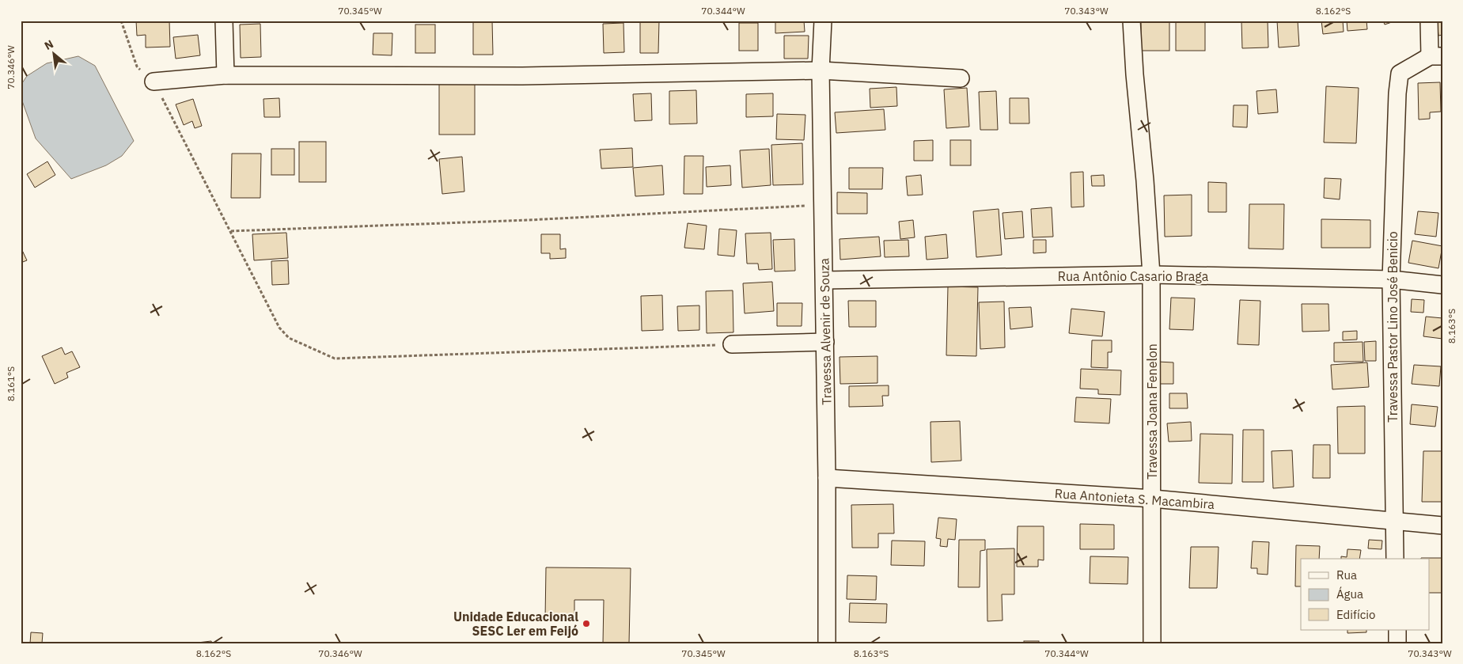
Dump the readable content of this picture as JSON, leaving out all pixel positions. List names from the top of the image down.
{
  "streets": {
    "street": [
      "Rua Antônio Casario Braga",
      "Travessa Pastor Lino José Benicio",
      "Travessa Alvenir de Souza",
      "Travessa Joana Fenelon",
      "Rua Antonieta S. Macambira"
    ]
  },
  "crossings": [
    ["Rua Antônio Casario Braga", "Travessa Pastor Lino José Benicio"],
    ["Rua Antônio Casario Braga", "Travessa Alvenir de Souza"],
    ["Rua Antônio Casario Braga", "Travessa Joana Fenelon"],
    ["Travessa Pastor Lino José Benicio", "Rua Antonieta S. Macambira"],
    ["Travessa Alvenir de Souza", "Rua Antonieta S. Macambira"],
    ["Travessa Joana Fenelon", "Rua Antonieta S. Macambira"]
  ],
  "places": ["Unidade Educacional SESC Ler em Feijó"],
  "legend": ["Rua", "Água", "Edifício"],
  "north": "top left",
  "coordinates": [
    "70.345°W",
    "70.344°W",
    "70.343°W",
    "8.162°S",
    "70.346°W",
    "8.163°S",
    "8.161°S"
  ]
}
